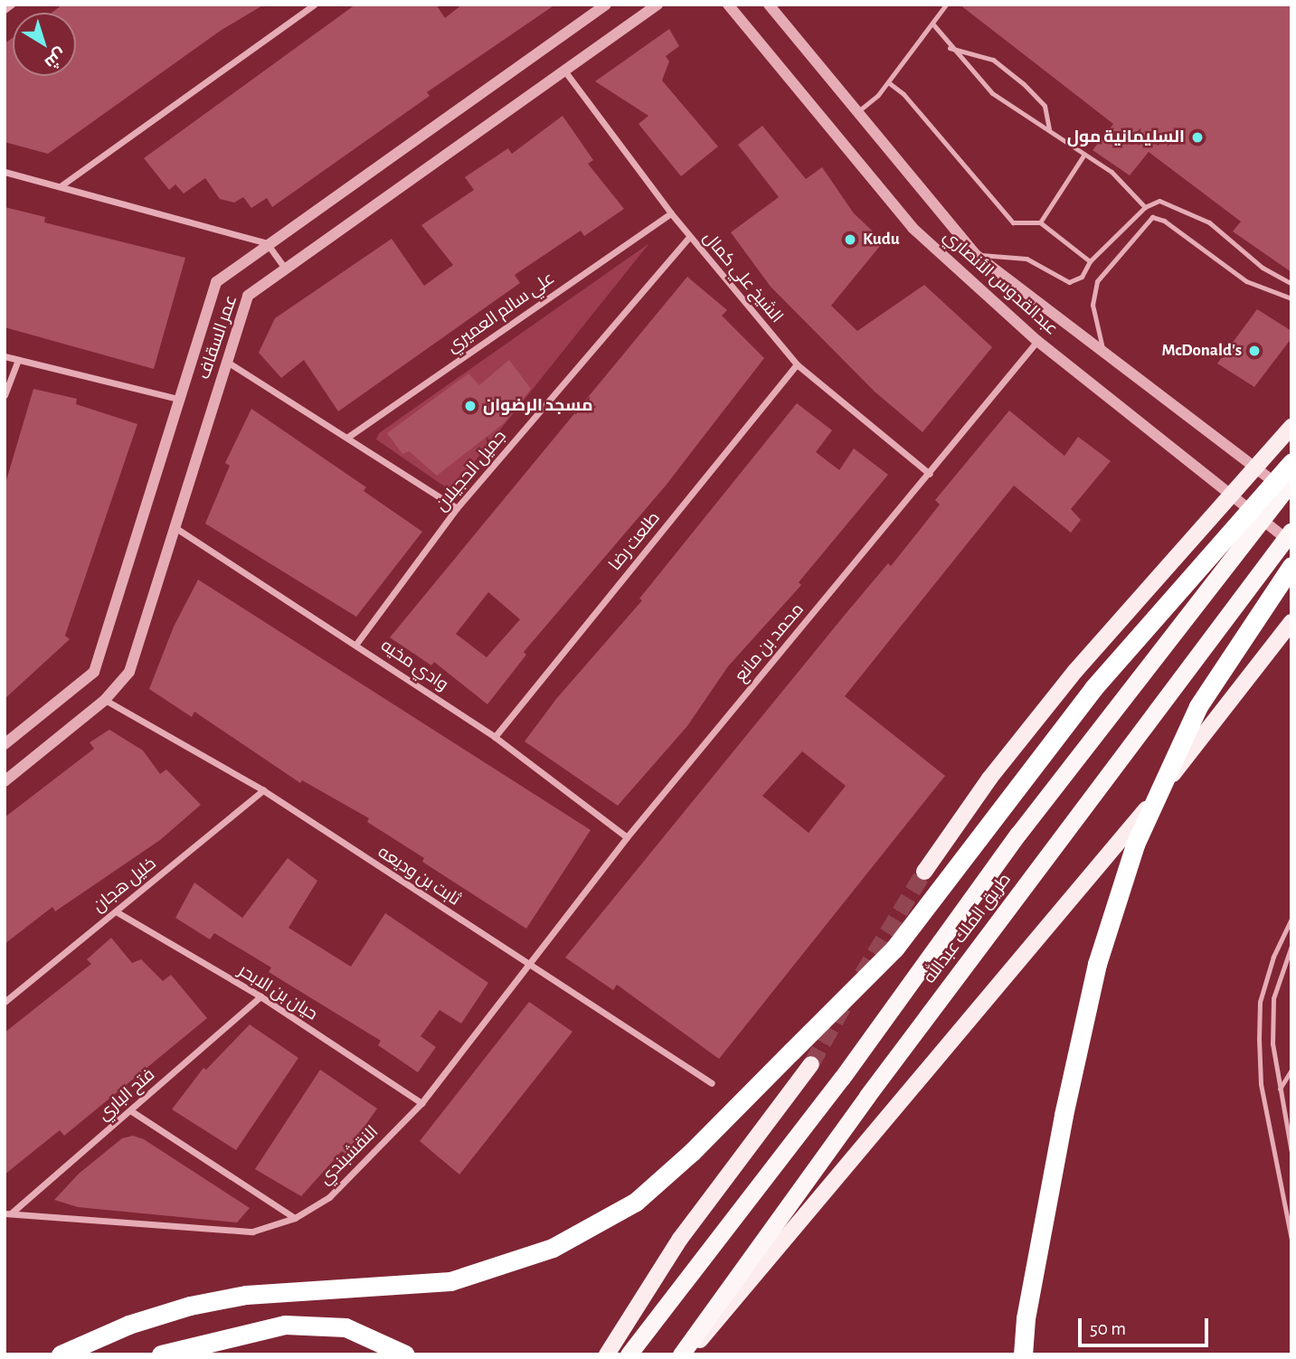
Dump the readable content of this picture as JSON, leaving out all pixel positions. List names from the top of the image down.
{
  "streets": {
    "highway": ["طريق الملك عبدالله"],
    "street": [
      "الشيخ علي كمال",
      "عبدالقدوس الأنصاري",
      "علي سالم العميري",
      "عمر السقاف",
      "جميل الحجيلان",
      "طلعت رضا",
      "محمد بن مانع",
      "وادي مخيه",
      "ثابت بن وديعه",
      "خليل هجان",
      "حيان بن الابحر",
      "فتح الباري",
      "النقشبندي"
    ]
  },
  "crossings": [
    ["الشيخ علي كمال", "علي سالم العميري"],
    ["الشيخ علي كمال", "عمر السقاف"],
    ["الشيخ علي كمال", "جميل الحجيلان"],
    ["الشيخ علي كمال", "طلعت رضا"],
    ["الشيخ علي كمال", "محمد بن مانع"],
    ["عبدالقدوس الأنصاري", "محمد بن مانع"],
    ["عمر السقاف", "وادي مخيه"],
    ["عمر السقاف", "ثابت بن وديعه"],
    ["جميل الحجيلان", "وادي مخيه"],
    ["طلعت رضا", "وادي مخيه"],
    ["محمد بن مانع", "وادي مخيه"],
    ["محمد بن مانع", "ثابت بن وديعه"],
    ["محمد بن مانع", "النقشبندي"],
    ["ثابت بن وديعه", "خليل هجان"],
    ["ثابت بن وديعه", "النقشبندي"],
    ["خليل هجان", "حيان بن الابحر"],
    ["حيان بن الابحر", "فتح الباري"],
    ["حيان بن الابحر", "النقشبندي"],
    ["فتح الباري", "النقشبندي"]
  ],
  "places": [
    "السليمانية مول",
    "Kudu",
    "McDonald's",
    "مسجد الرضوان"
  ],
  "scale_bar": "50 m",
  "north": "bottom right"
}
